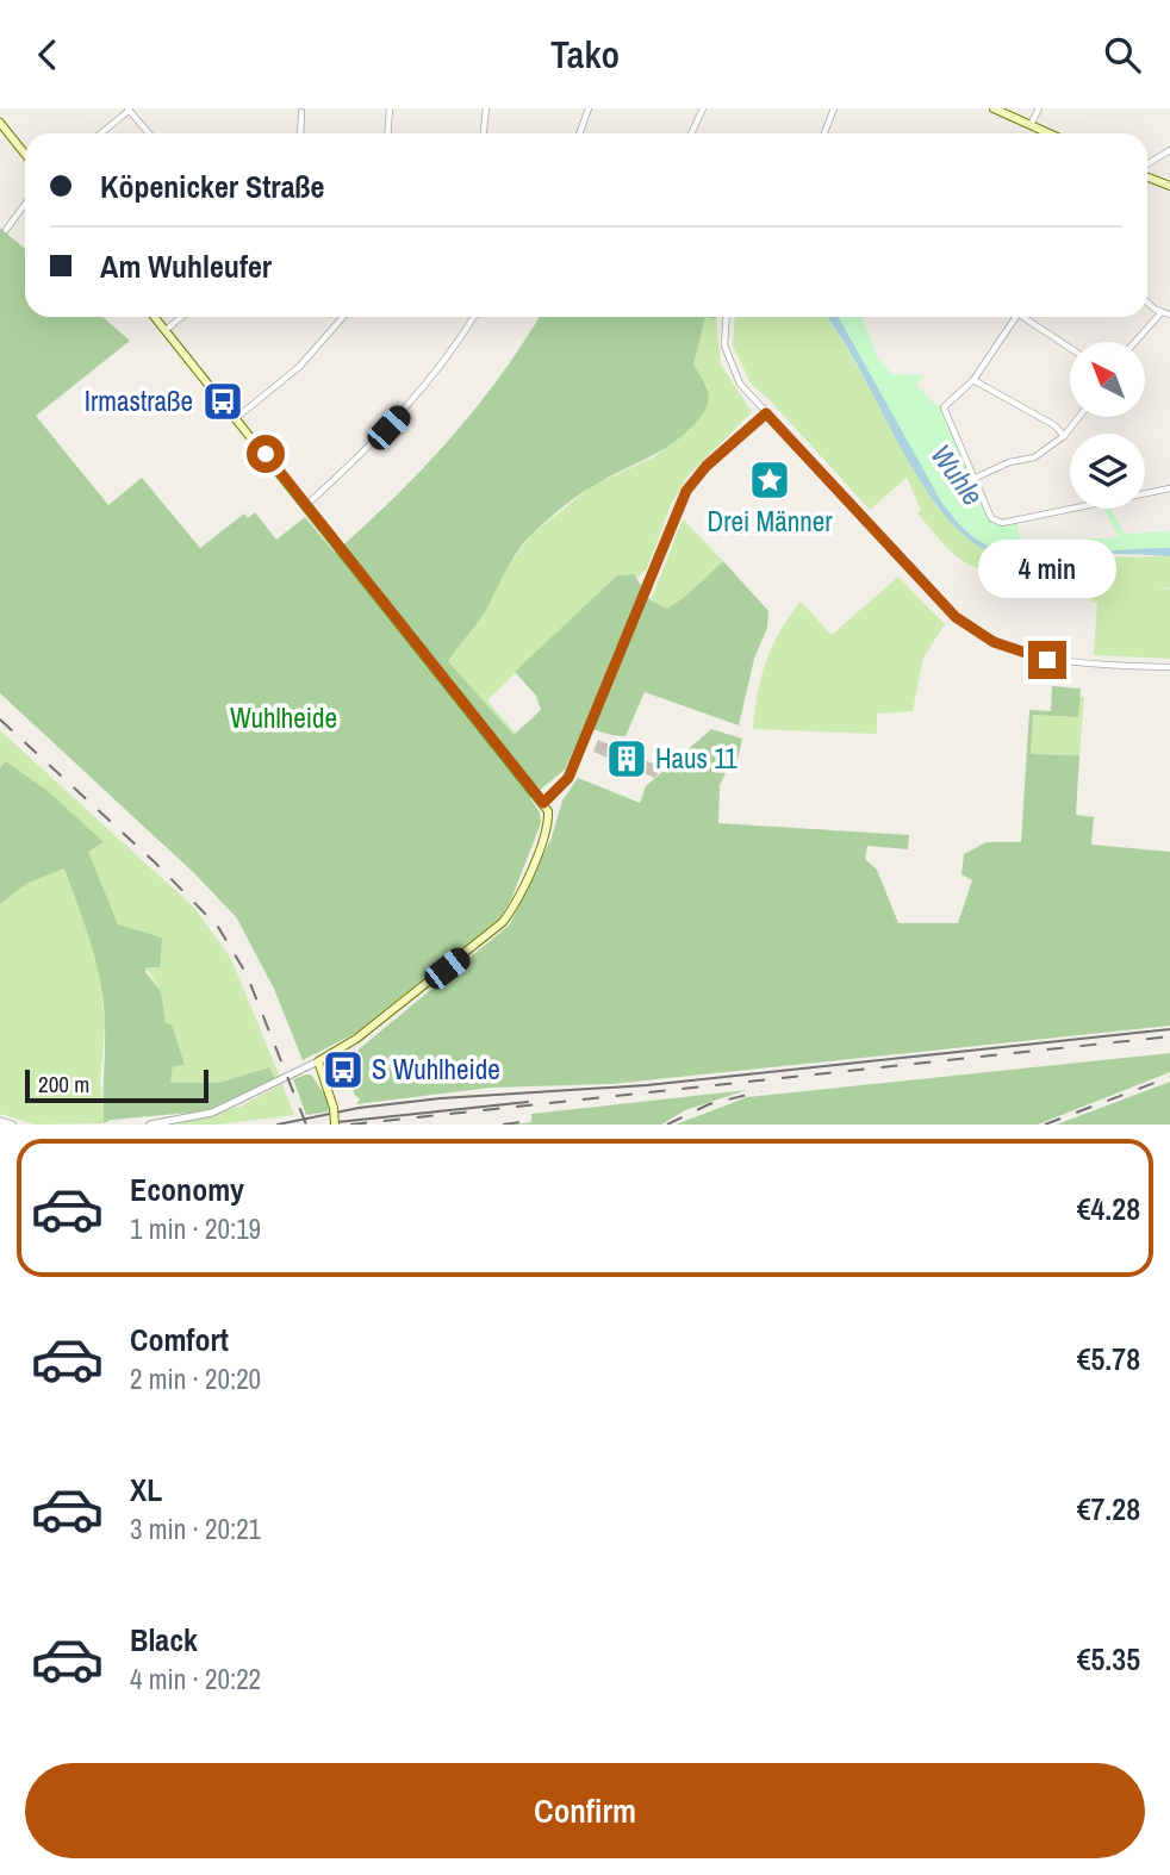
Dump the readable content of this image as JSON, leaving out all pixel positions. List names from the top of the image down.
{
  "water": ["Wuhle"],
  "parks": ["Wuhlheide"],
  "places": {
    "bus stop": ["Irmastraße", "S Wuhlheide"],
    "place": ["Drei Männer"],
    "building": ["Haus 11"]
  },
  "scale_bar": "200 m",
  "north": "top left",
  "page": {
    "header": "Tako",
    "banner": ["Köpenicker Straße", "Am Wuhleufer"],
    "bubble": "4 min",
    "scale": "200 m",
    "list": [
      {
        "name": "Economy",
        "note": "1 min · 20:19",
        "value": "€4.28"
      },
      {
        "name": "Comfort",
        "note": "2 min · 20:20",
        "value": "€5.78"
      },
      {
        "name": "XL",
        "note": "3 min · 20:21",
        "value": "€7.28"
      },
      {
        "name": "Black",
        "note": "4 min · 20:22",
        "value": "€5.35"
      }
    ],
    "buttons": "Confirm"
  }
}
